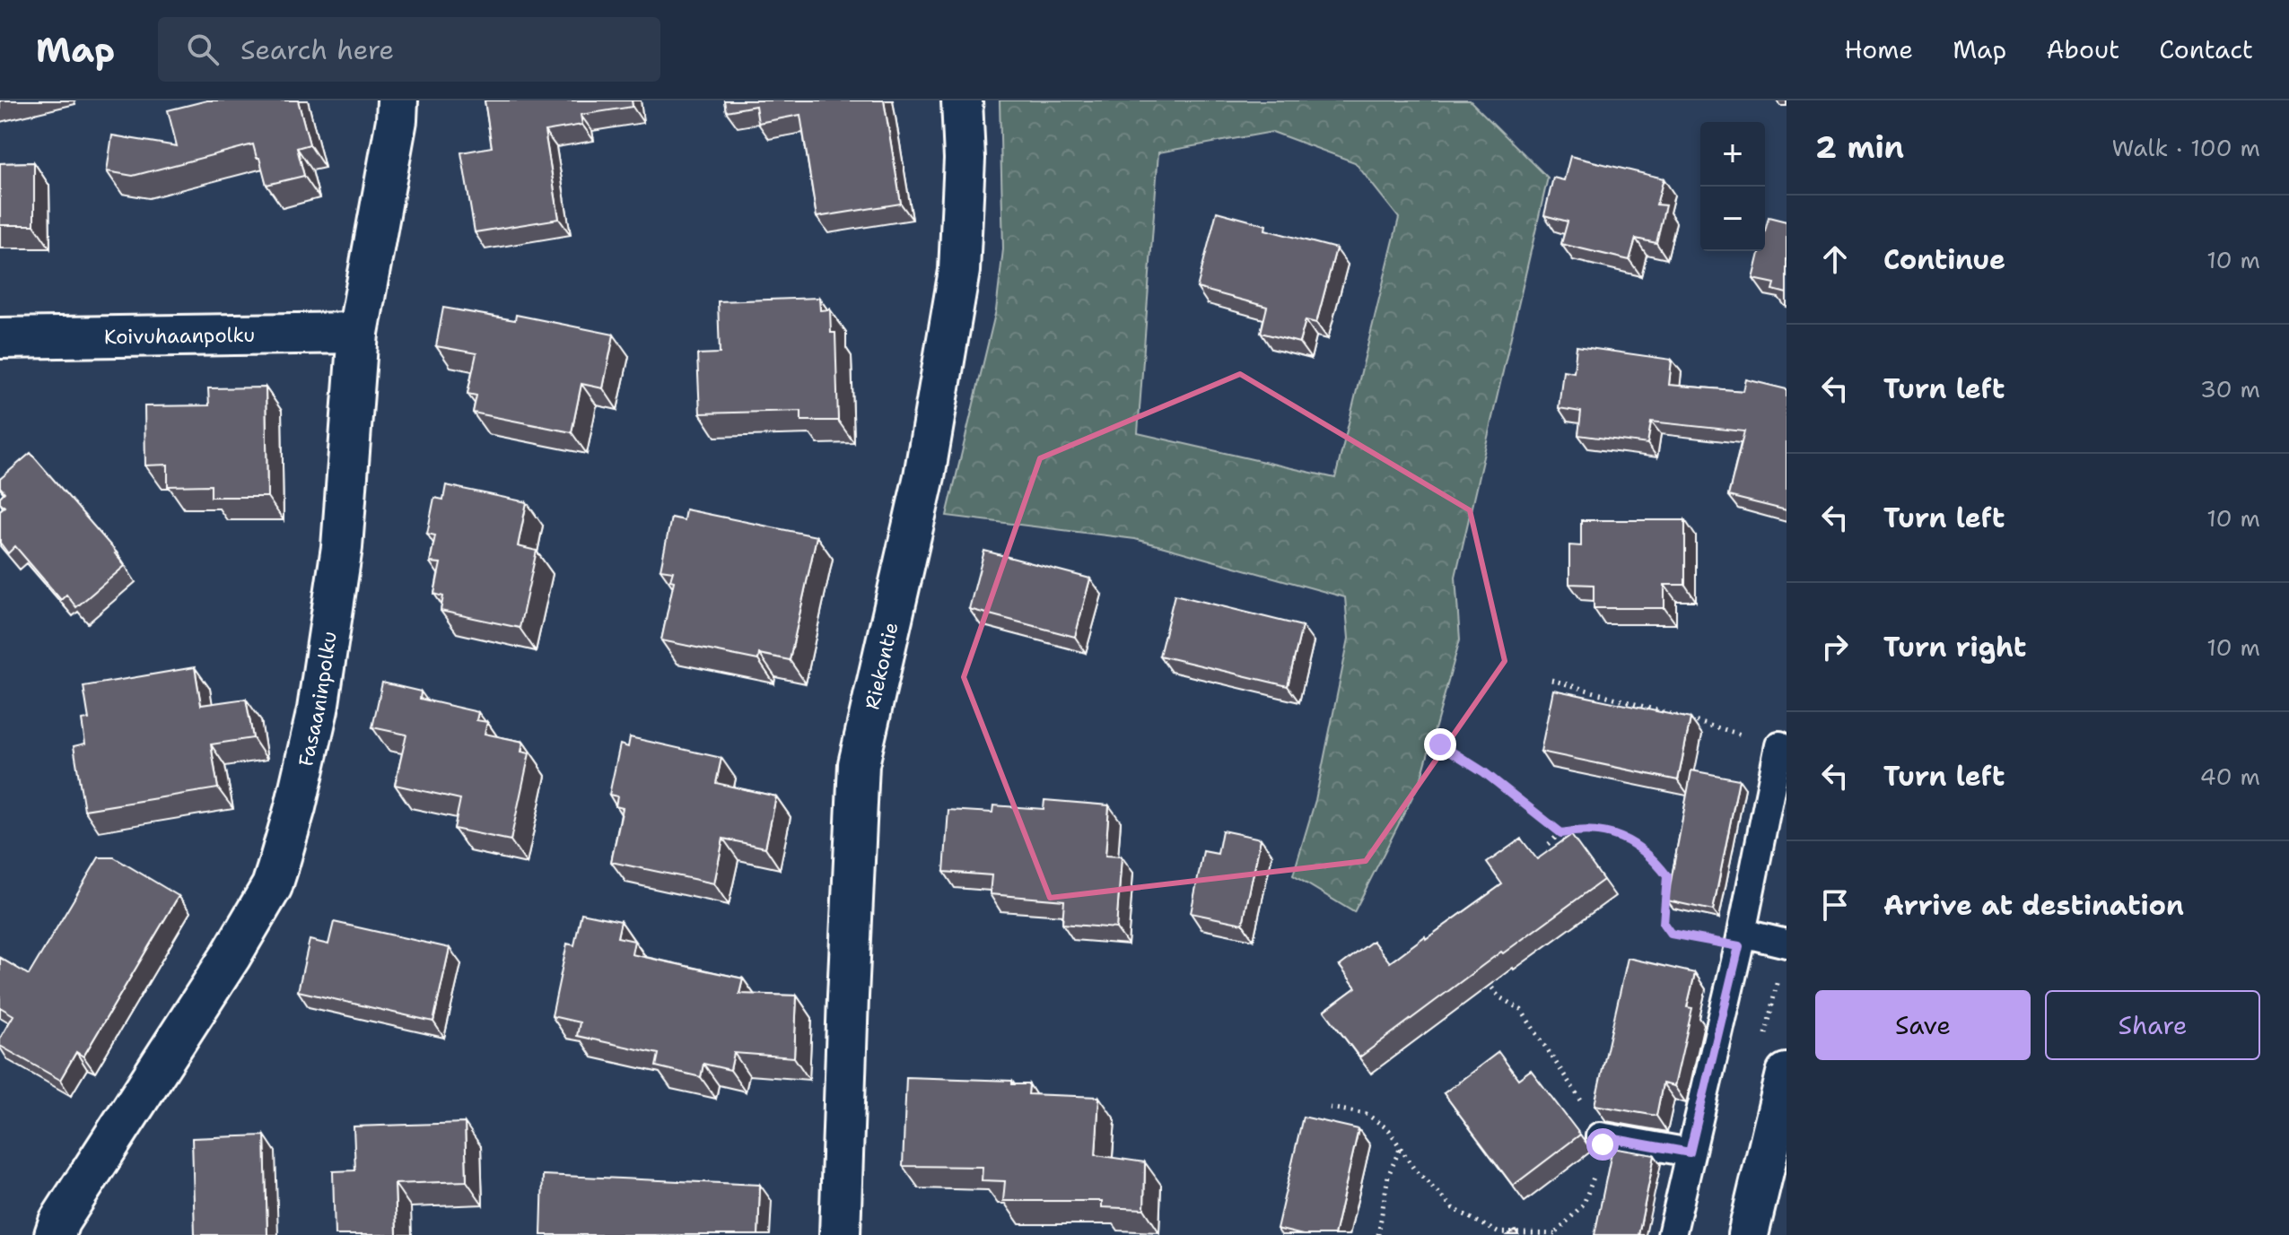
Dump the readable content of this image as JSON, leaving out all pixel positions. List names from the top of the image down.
{
  "streets": {
    "street": ["Koivuhaanpolku", "Riekontie", "Fasaaninpolku"]
  },
  "crossings": [
    ["Koivuhaanpolku", "Fasaaninpolku"]
  ],
  "page": {
    "header": "Map",
    "search": "Search here",
    "nav": [
      "Home",
      "Map",
      "About",
      "Contact"
    ],
    "heading": ["2 min", "Walk · 100 m"],
    "map_buttons": ["+", "−"],
    "list": [
      ["Continue", "10 m"],
      ["Turn left", "30 m"],
      ["Turn left", "10 m"],
      ["Turn right", "10 m"],
      ["Turn left", "40 m"],
      "Arrive at destination"
    ],
    "buttons": ["Save", "Share"]
  }
}
